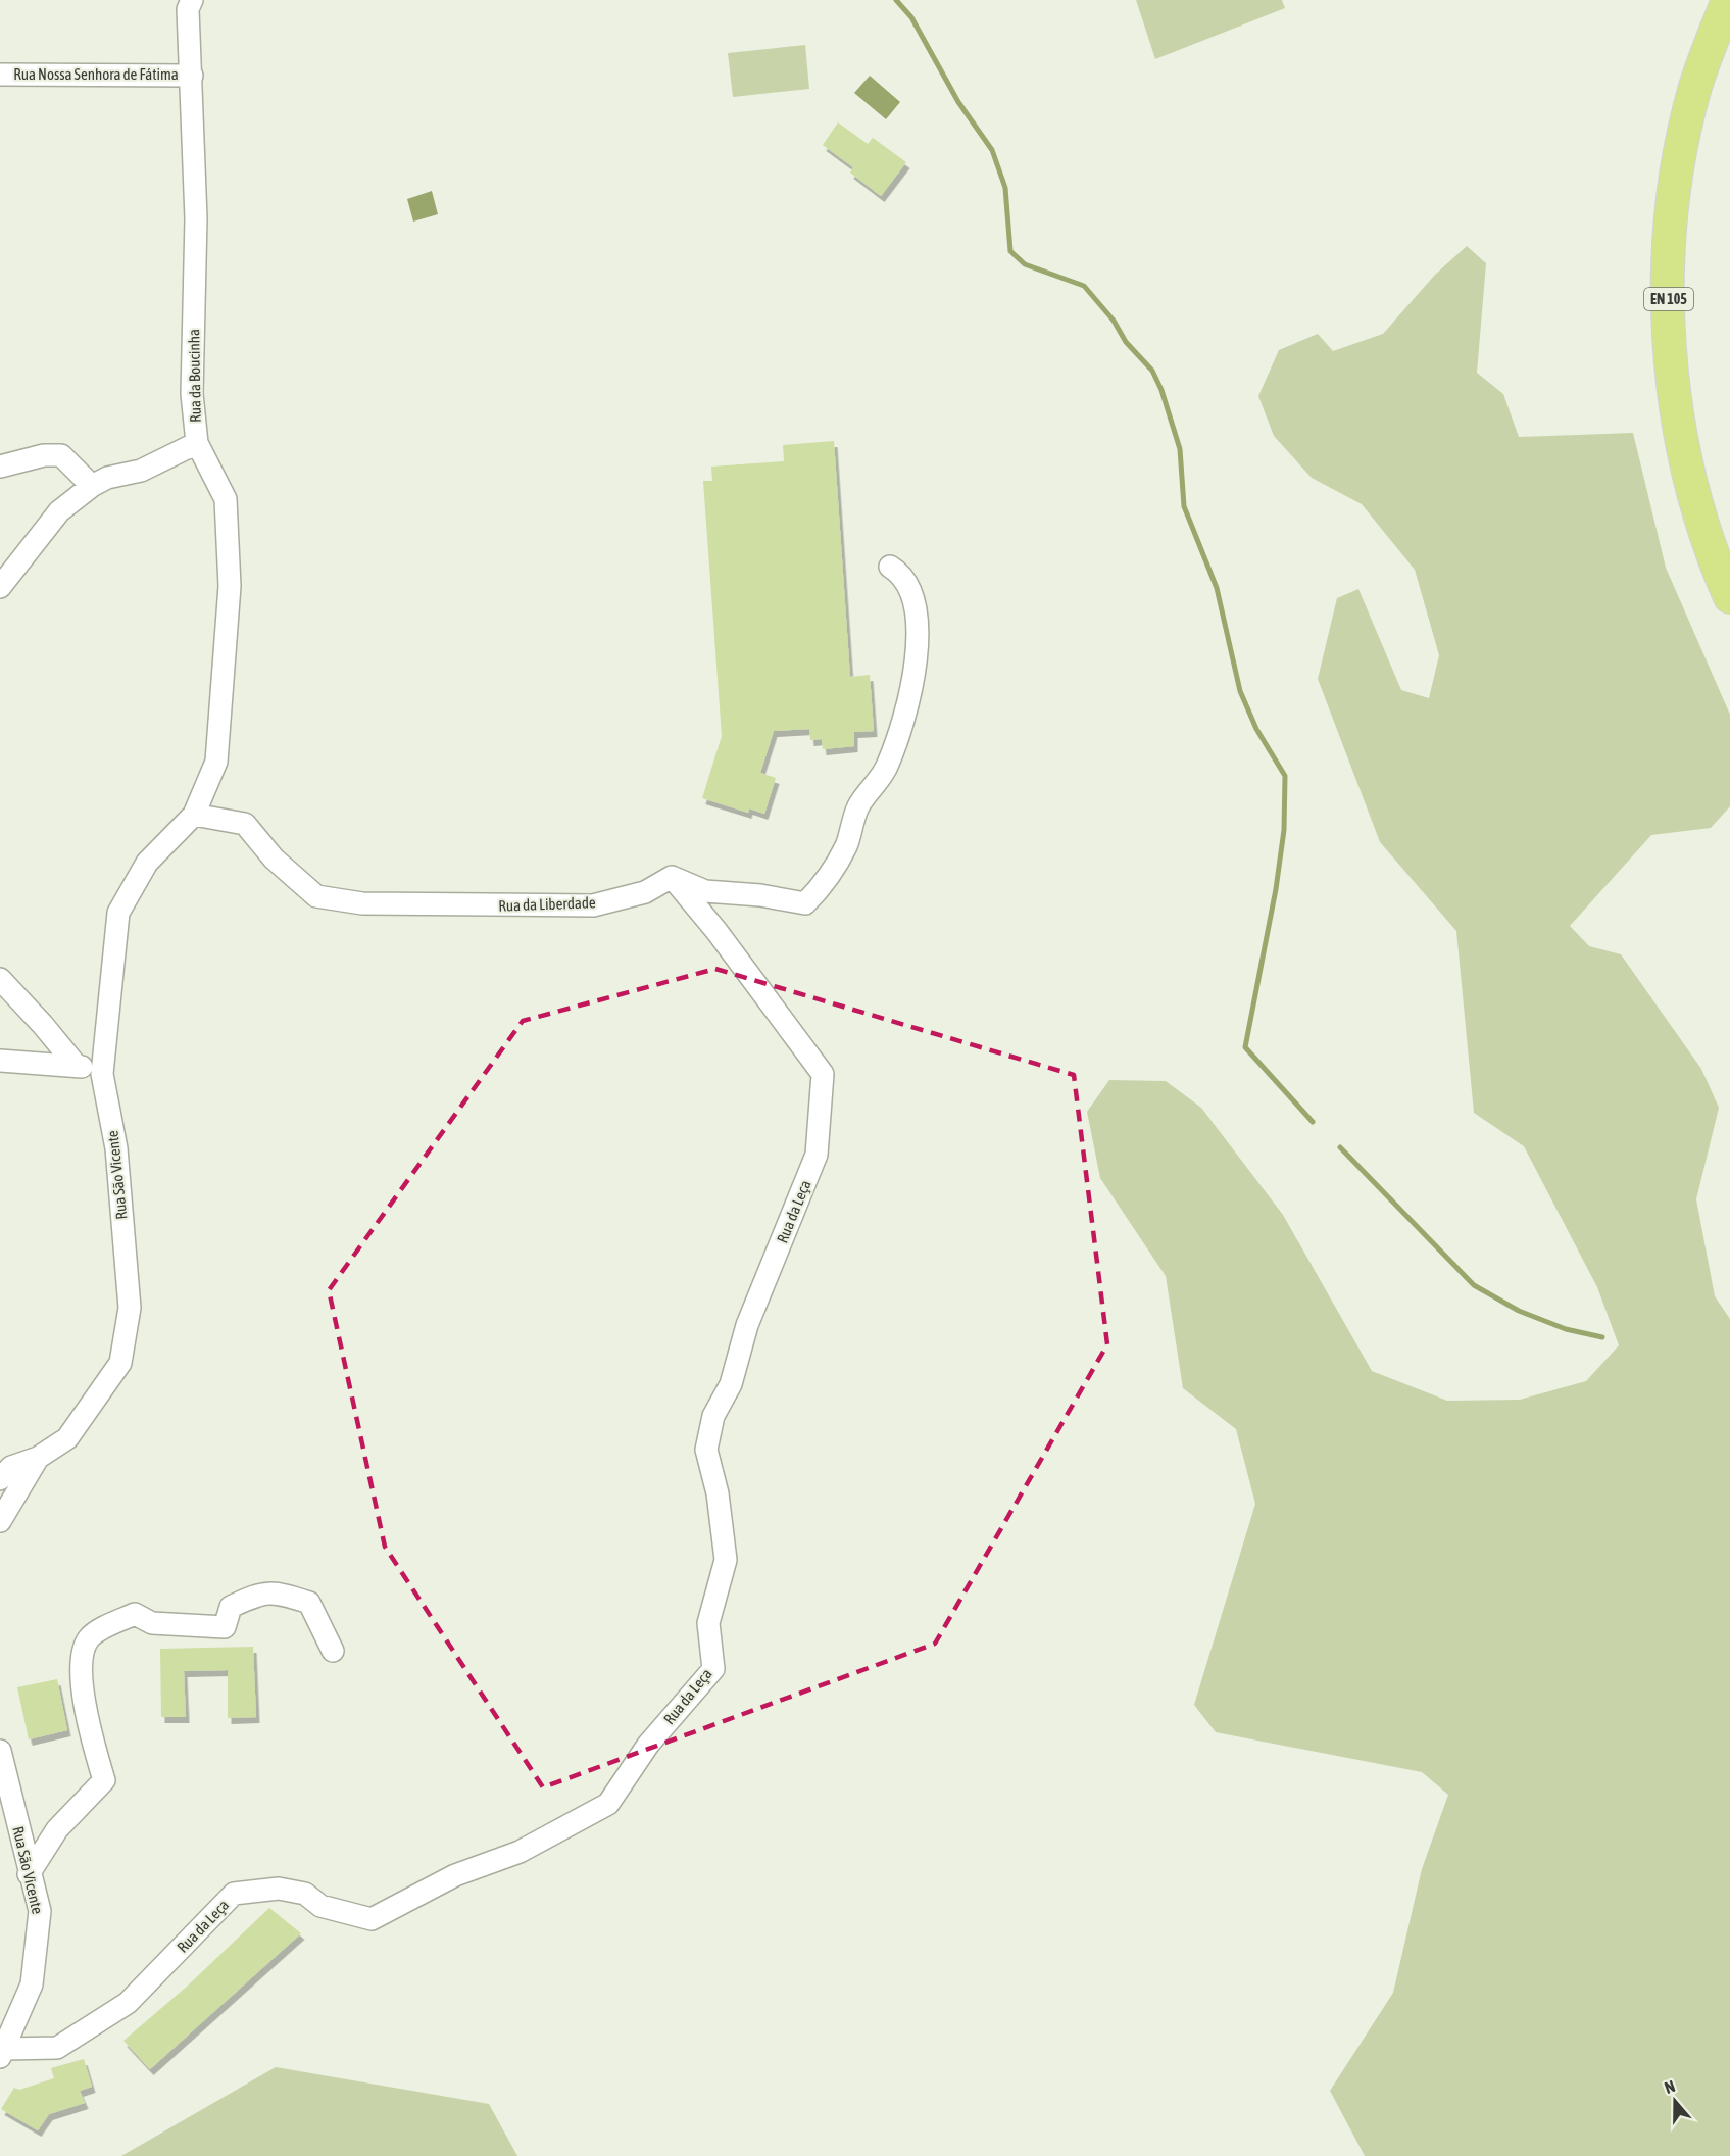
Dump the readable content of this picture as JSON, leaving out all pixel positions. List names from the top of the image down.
{
  "streets": {
    "main road": ["EN 105"],
    "street": [
      "Rua Nossa Senhora de Fátima",
      "Rua da Boucinha",
      "Rua da Liberdade",
      "Rua São Vicente",
      "Rua da Leça"
    ]
  },
  "crossings": [
    ["Rua Nossa Senhora de Fátima", "Rua da Boucinha"],
    ["Rua da Boucinha", "Rua da Liberdade"],
    ["Rua da Boucinha", "Rua São Vicente"],
    ["Rua da Liberdade", "Rua São Vicente"],
    ["Rua da Liberdade", "Rua da Leça"],
    ["Rua São Vicente", "Rua da Leça"]
  ],
  "north": "top"
}
